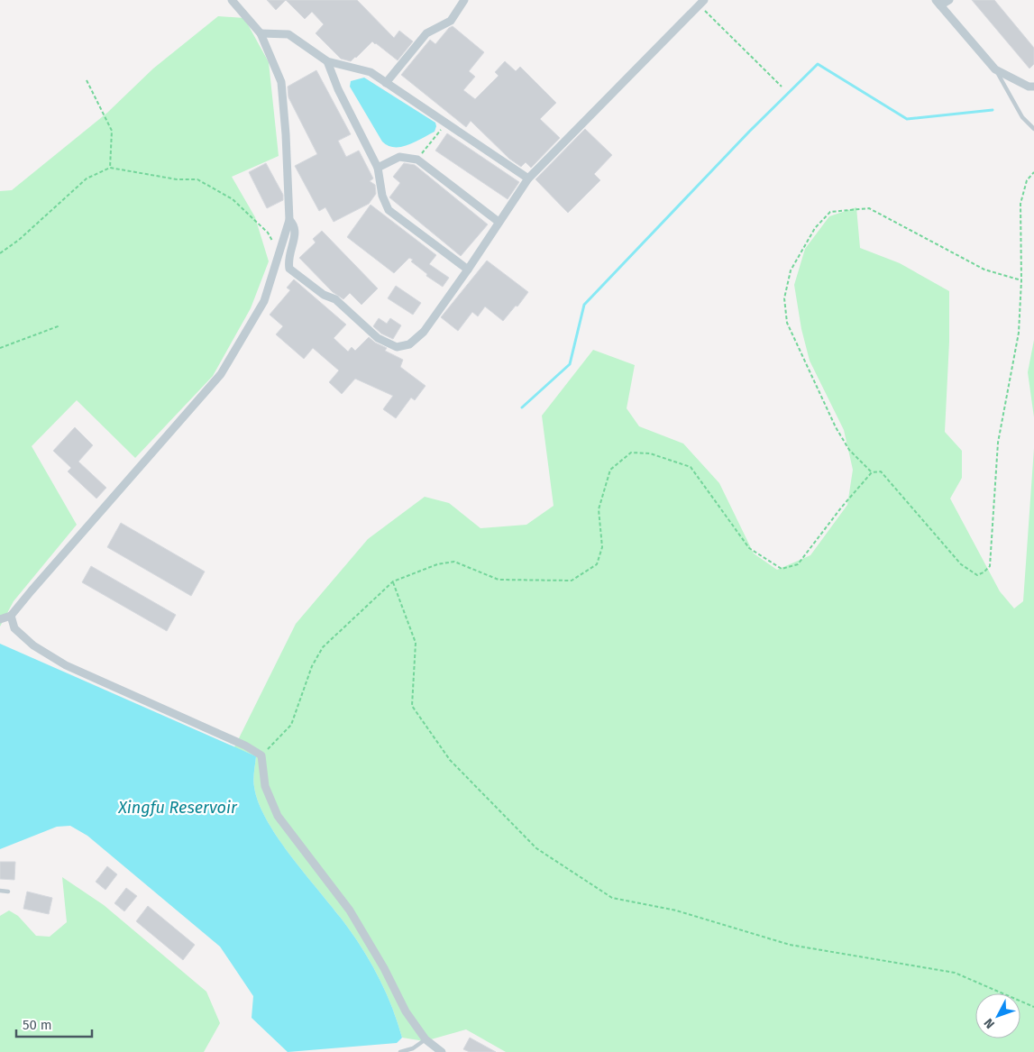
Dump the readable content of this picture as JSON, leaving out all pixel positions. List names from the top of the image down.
{
  "water": ["Xingfu Reservoir"],
  "scale_bar": "50 m",
  "north": "bottom left"
}
